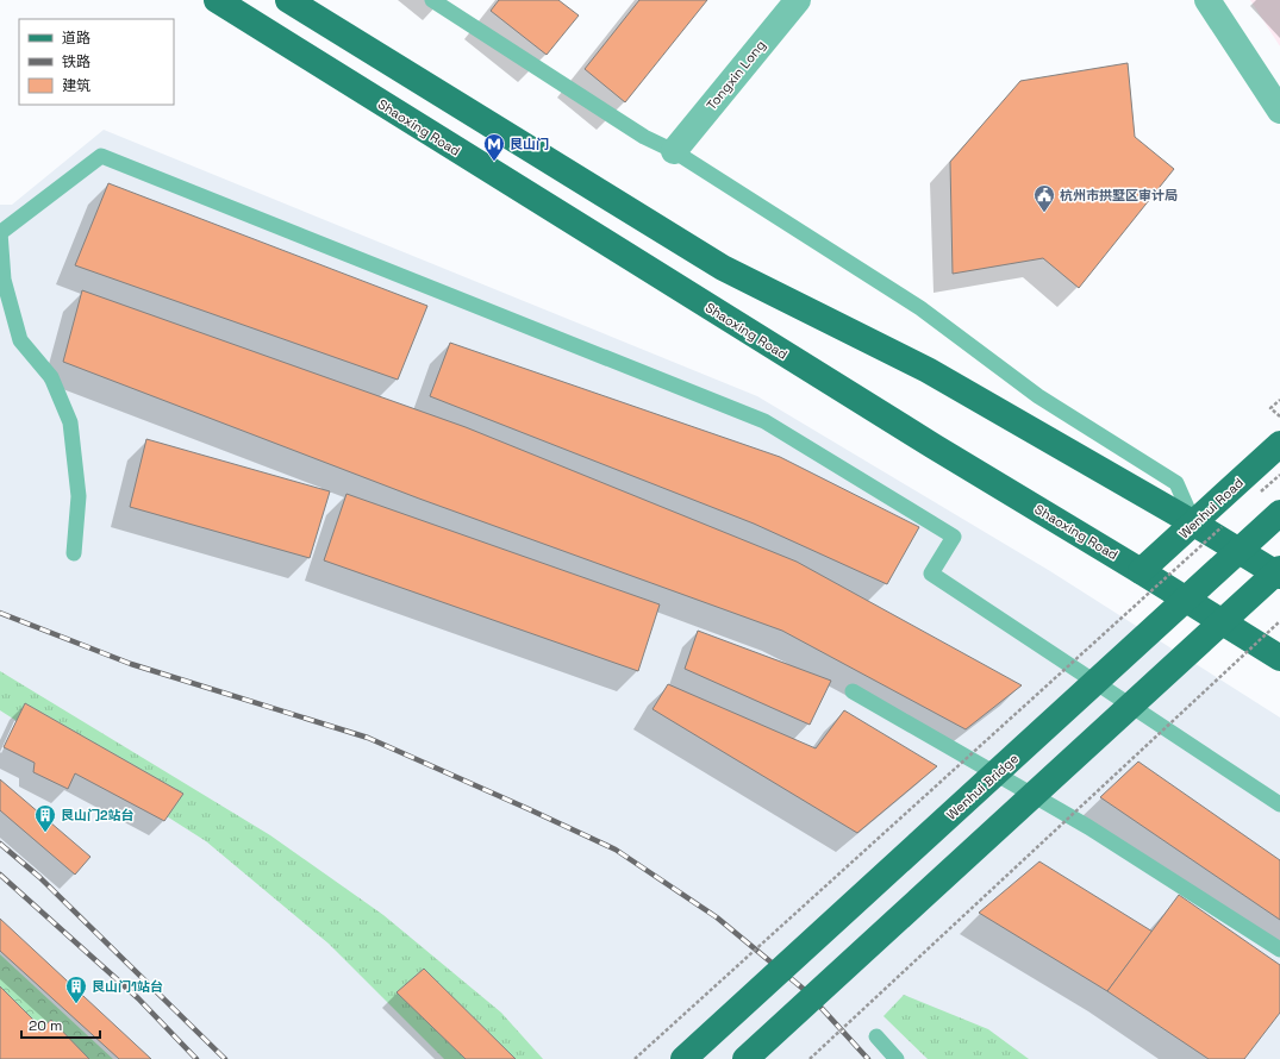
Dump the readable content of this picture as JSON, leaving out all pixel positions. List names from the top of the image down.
{
  "streets": {
    "main road": ["Shaoxing Road", "Wenhui Road", "Wenhui Bridge"],
    "street": ["Tongxin Long"]
  },
  "crossings": [
    ["Shaoxing Road", "Wenhui Road"]
  ],
  "places": {
    "metro station": ["艮山门"],
    "public building": ["杭州市拱墅区审计局"],
    "building": ["艮山门2站台", "艮山门1站台"]
  },
  "legend": ["道路", "铁路", "建筑"],
  "scale_bar": "20 m"
}
